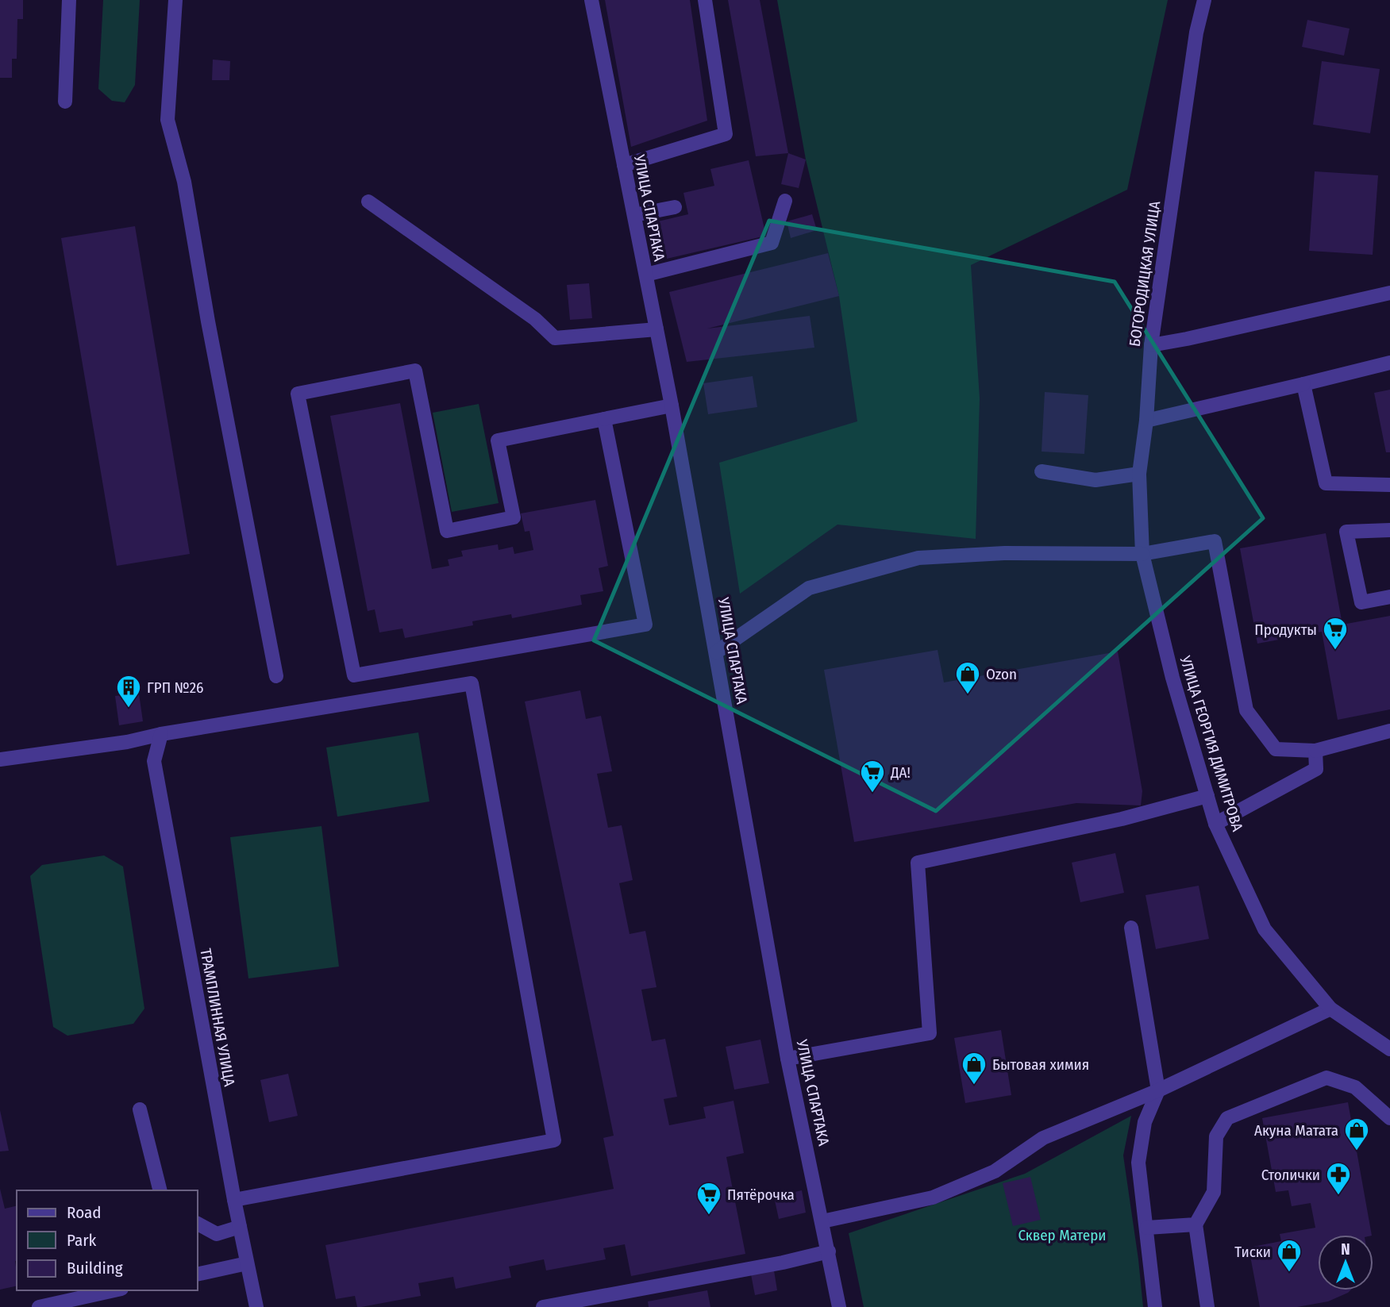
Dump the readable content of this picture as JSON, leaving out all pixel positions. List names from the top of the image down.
{
  "streets": {
    "street": [
      "УЛИЦА СПАРТАКА",
      "БОГОРОДИЦКАЯ УЛИЦА",
      "УЛИЦА ГЕОРГИЯ ДИМИТРОВА",
      "ТРАМПЛИННАЯ УЛИЦА"
    ]
  },
  "crossings": [
    ["БОГОРОДИЦКАЯ УЛИЦА", "УЛИЦА ГЕОРГИЯ ДИМИТРОВА"]
  ],
  "parks": ["Сквер Матери"],
  "places": {
    "supermarket": ["Продукты", "ДА!", "Пятёрочка"],
    "shop": [
      "Ozon",
      "Бытовая химия",
      "Акуна Матата",
      "Тиски"
    ],
    "building": ["ГРП №26"],
    "pharmacy": ["Столички"]
  },
  "legend": ["Road", "Park", "Building"],
  "north": "top"
}
